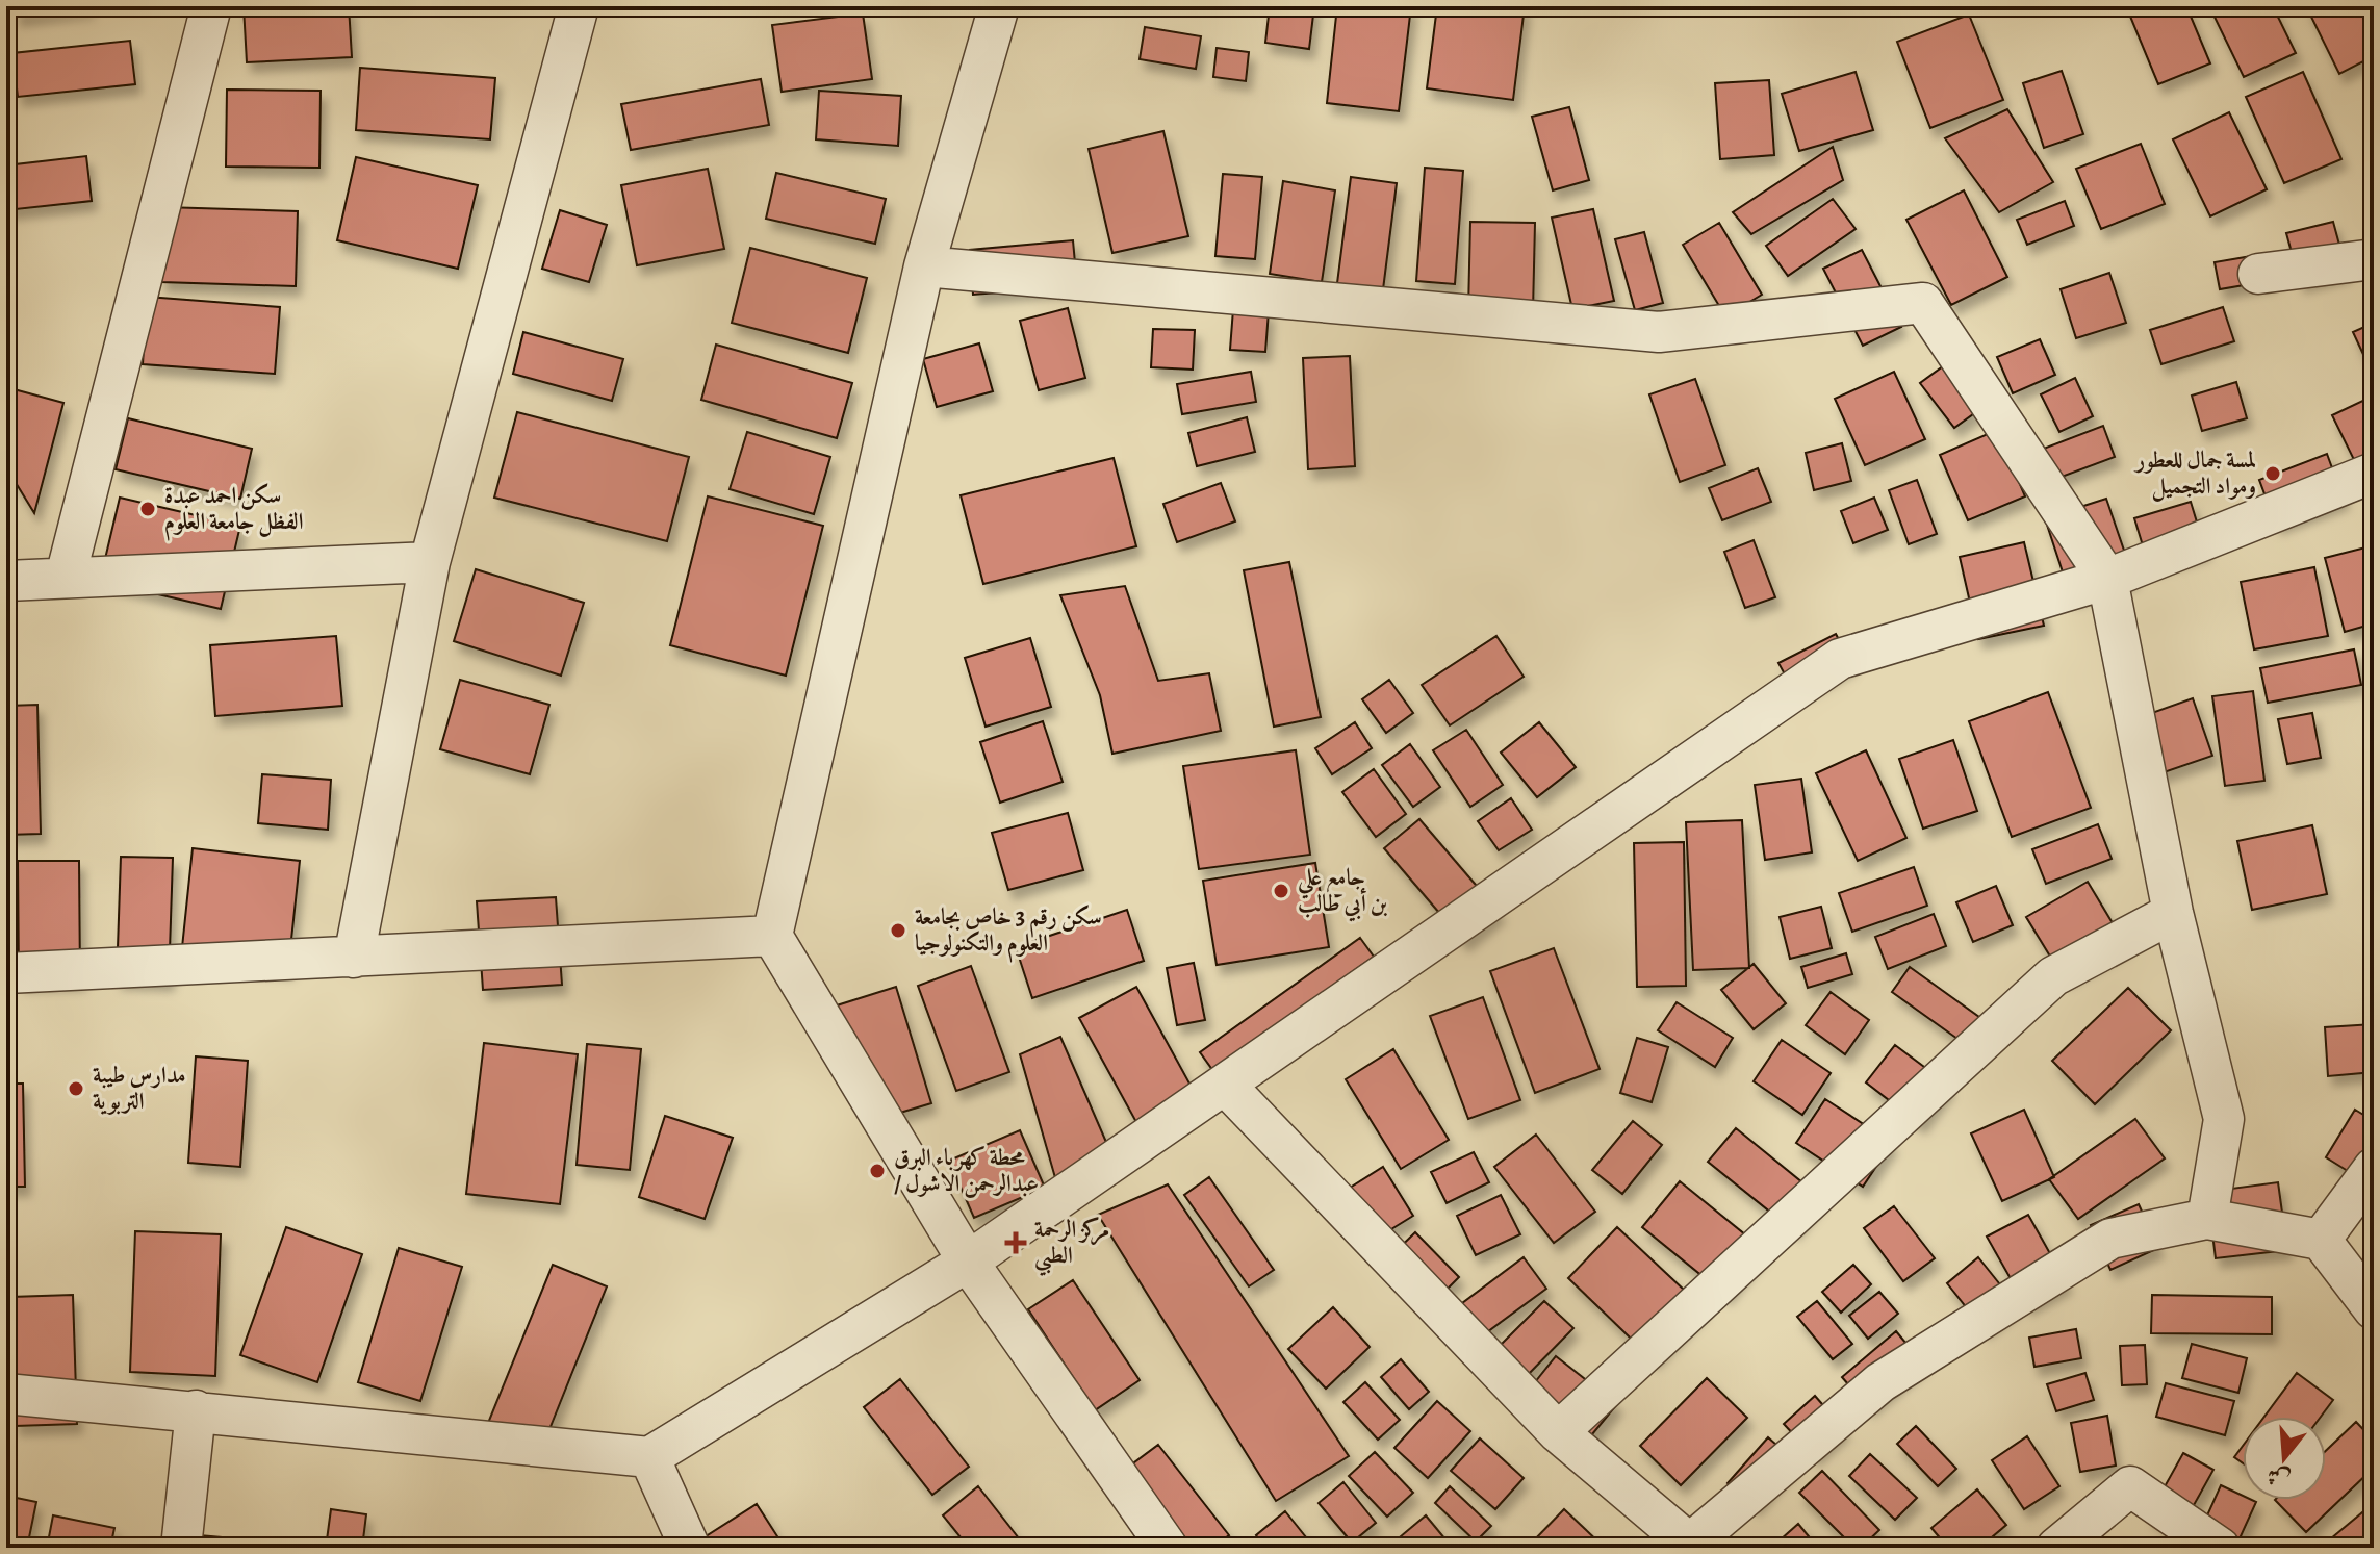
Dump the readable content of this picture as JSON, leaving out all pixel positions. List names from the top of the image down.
{
  "places": {
    "other": [
      "لمسة جمال للعطور ومواد التجميل",
      "سكن احمد عبدة الفظل جامعة العلوم",
      "جامع علي بن أبي طالب",
      "سكن رقم 3 خاص بجامعة العلوم والتكنولوجيا",
      "مدارس طيبة التربوية",
      "محطة كهرباء البرق / عبدالرحمن الاشول"
    ],
    "health": ["مركز الرحمة الطبي"]
  },
  "north": "bottom"
}
